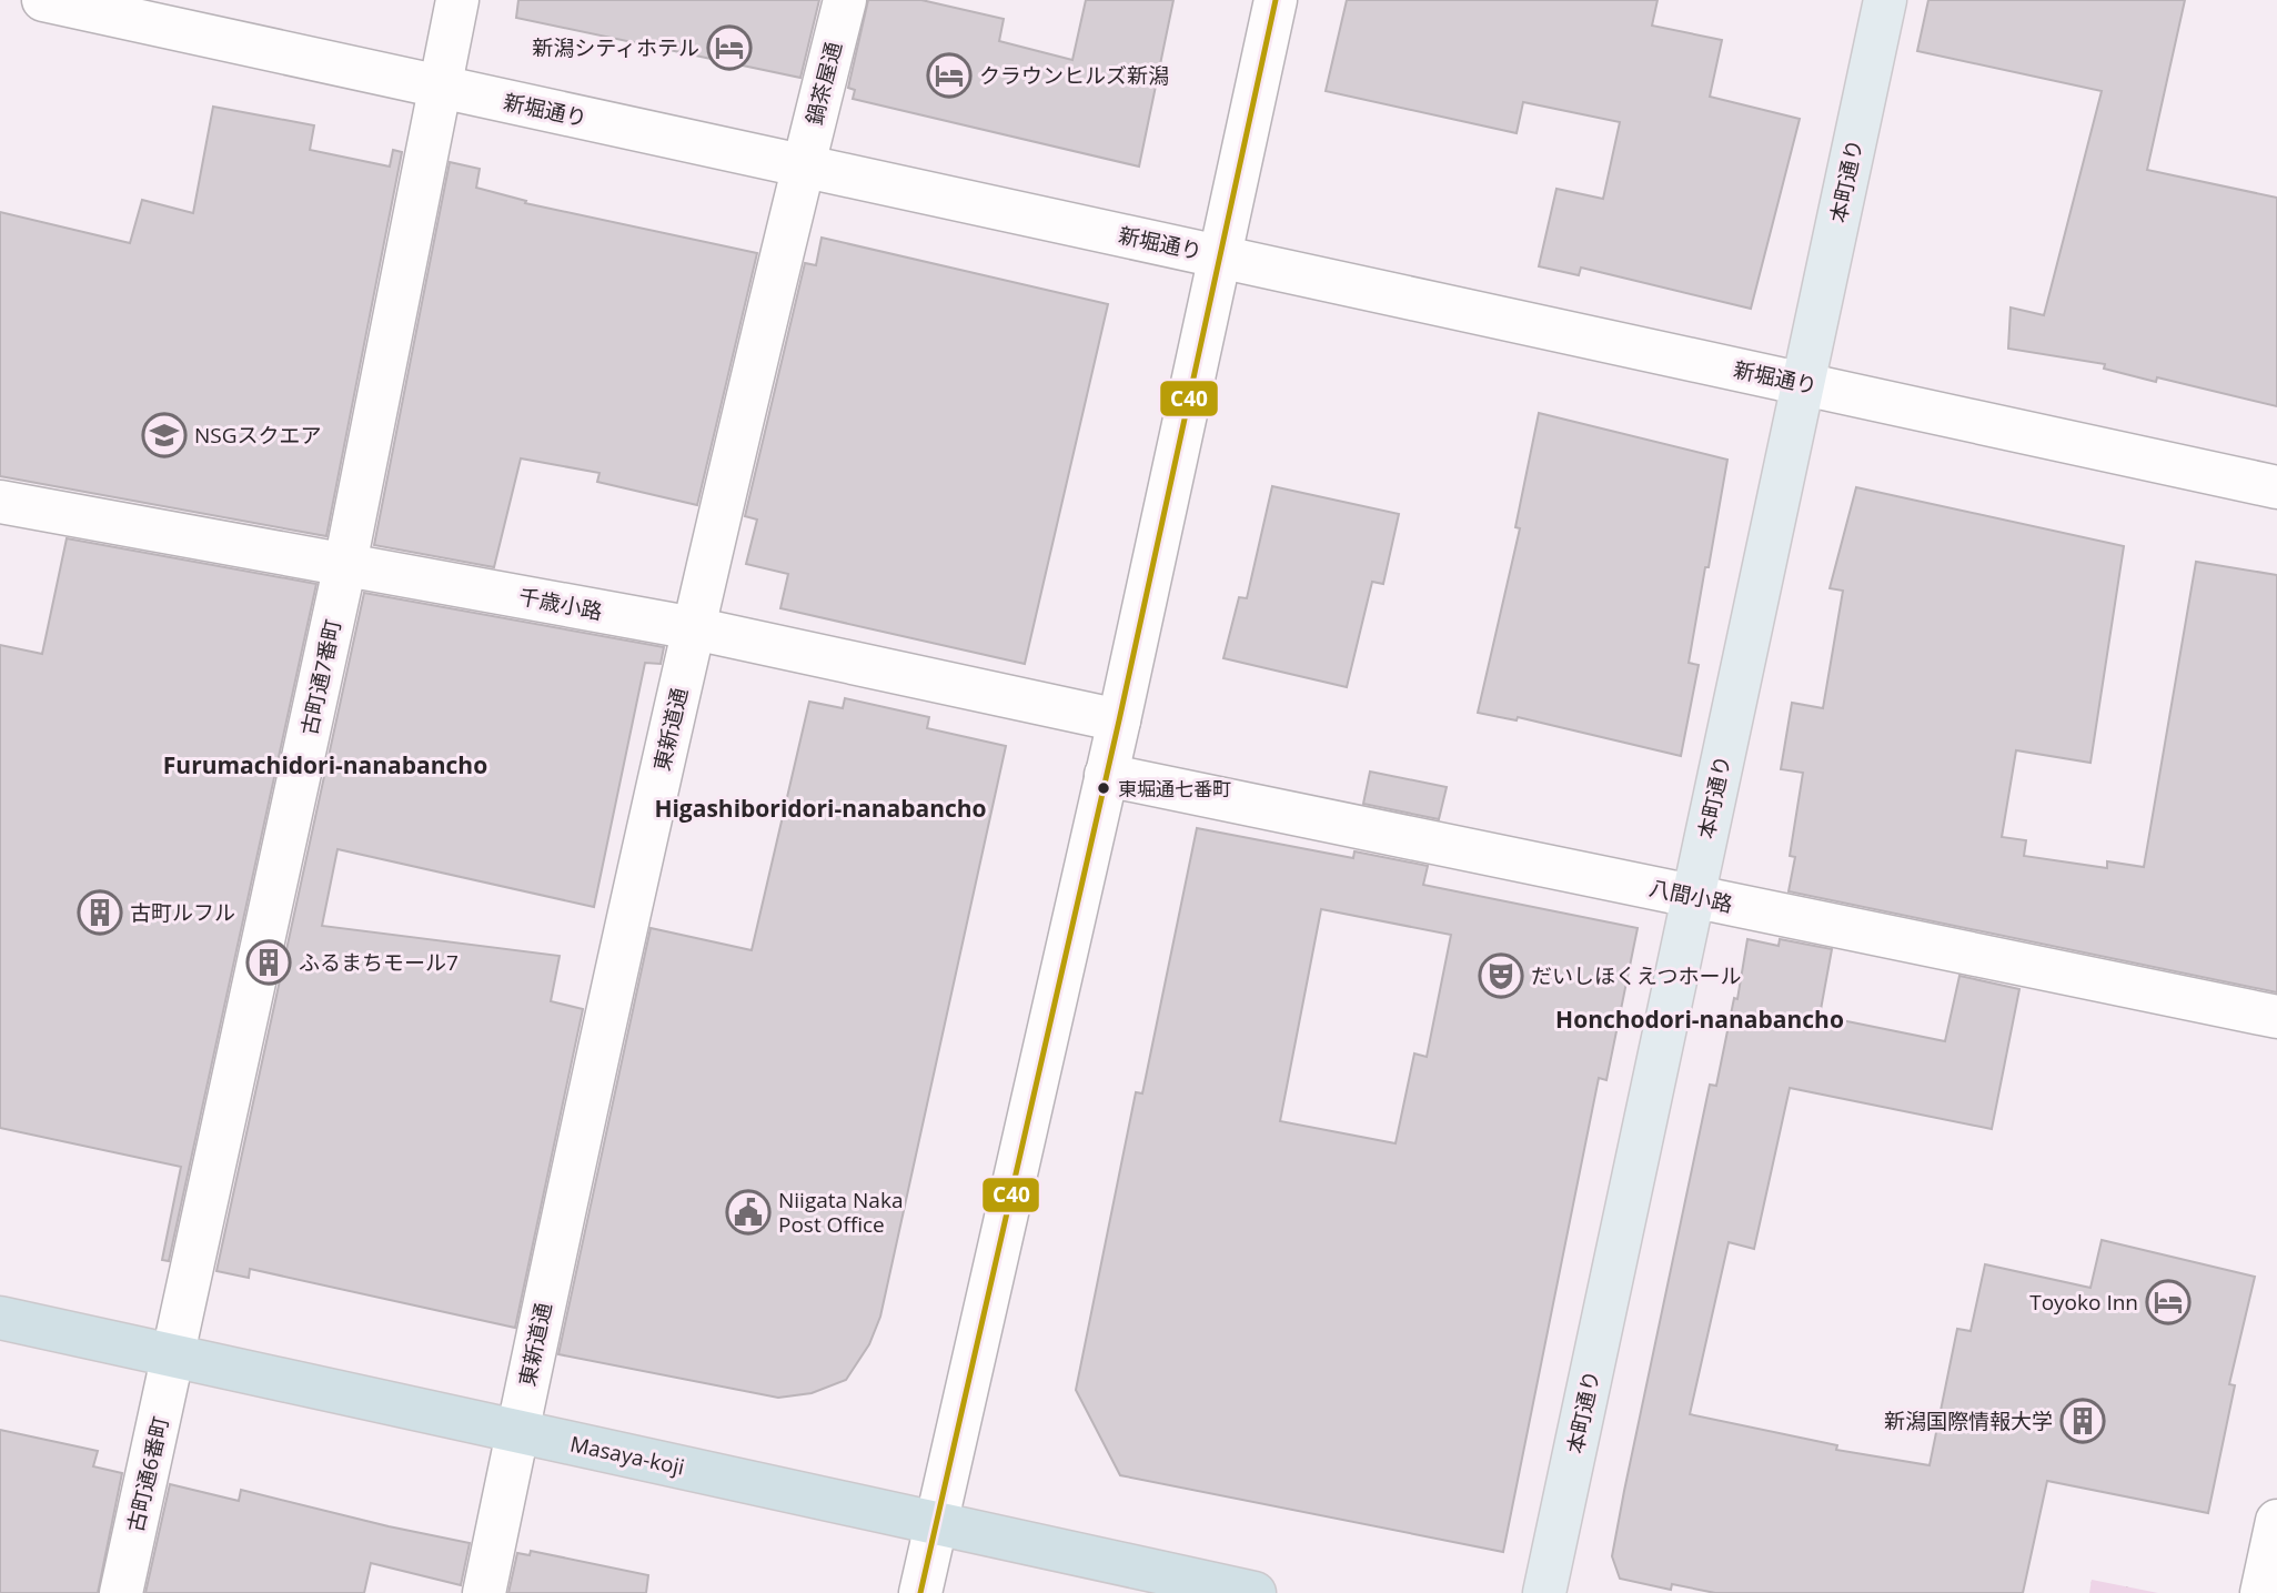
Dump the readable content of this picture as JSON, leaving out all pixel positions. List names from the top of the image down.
{
  "streets": {
    "highway": ["Masaya-koji"],
    "main road": ["本町通り"],
    "street": [
      "鍋茶屋通",
      "新堀通り",
      "千歳小路",
      "古町通7番町",
      "東新道通",
      "八間小路",
      "古町通6番町"
    ]
  },
  "crossings": [
    ["鍋茶屋通", "新堀通り"],
    ["鍋茶屋通", "東新道通"],
    ["新堀通り", "本町通り"],
    ["新堀通り", "古町通7番町"],
    ["新堀通り", "東新道通"],
    ["本町通り", "八間小路"],
    ["千歳小路", "古町通7番町"],
    ["千歳小路", "東新道通"],
    ["古町通7番町", "Masaya-koji"],
    ["古町通7番町", "古町通6番町"],
    ["東新道通", "Masaya-koji"],
    ["Masaya-koji", "古町通6番町"]
  ],
  "districts": ["Furumachidori-nanabancho", "Higashiboridori-nanabancho", "Honchodori-nanabancho"],
  "places": {
    "hotel": ["新潟シティホテル", "クラウンヒルズ新潟", "Toyoko Inn"],
    "school or university": ["NSGスクエア"],
    "other": ["東堀通七番町"],
    "building": ["古町ルフル", "ふるまちモール7", "新潟国際情報大学"],
    "theatre": ["だいしほくえつホール"],
    "public building": ["Niigata Naka Post Office"]
  },
  "lines": ["transit line C40"]
}
